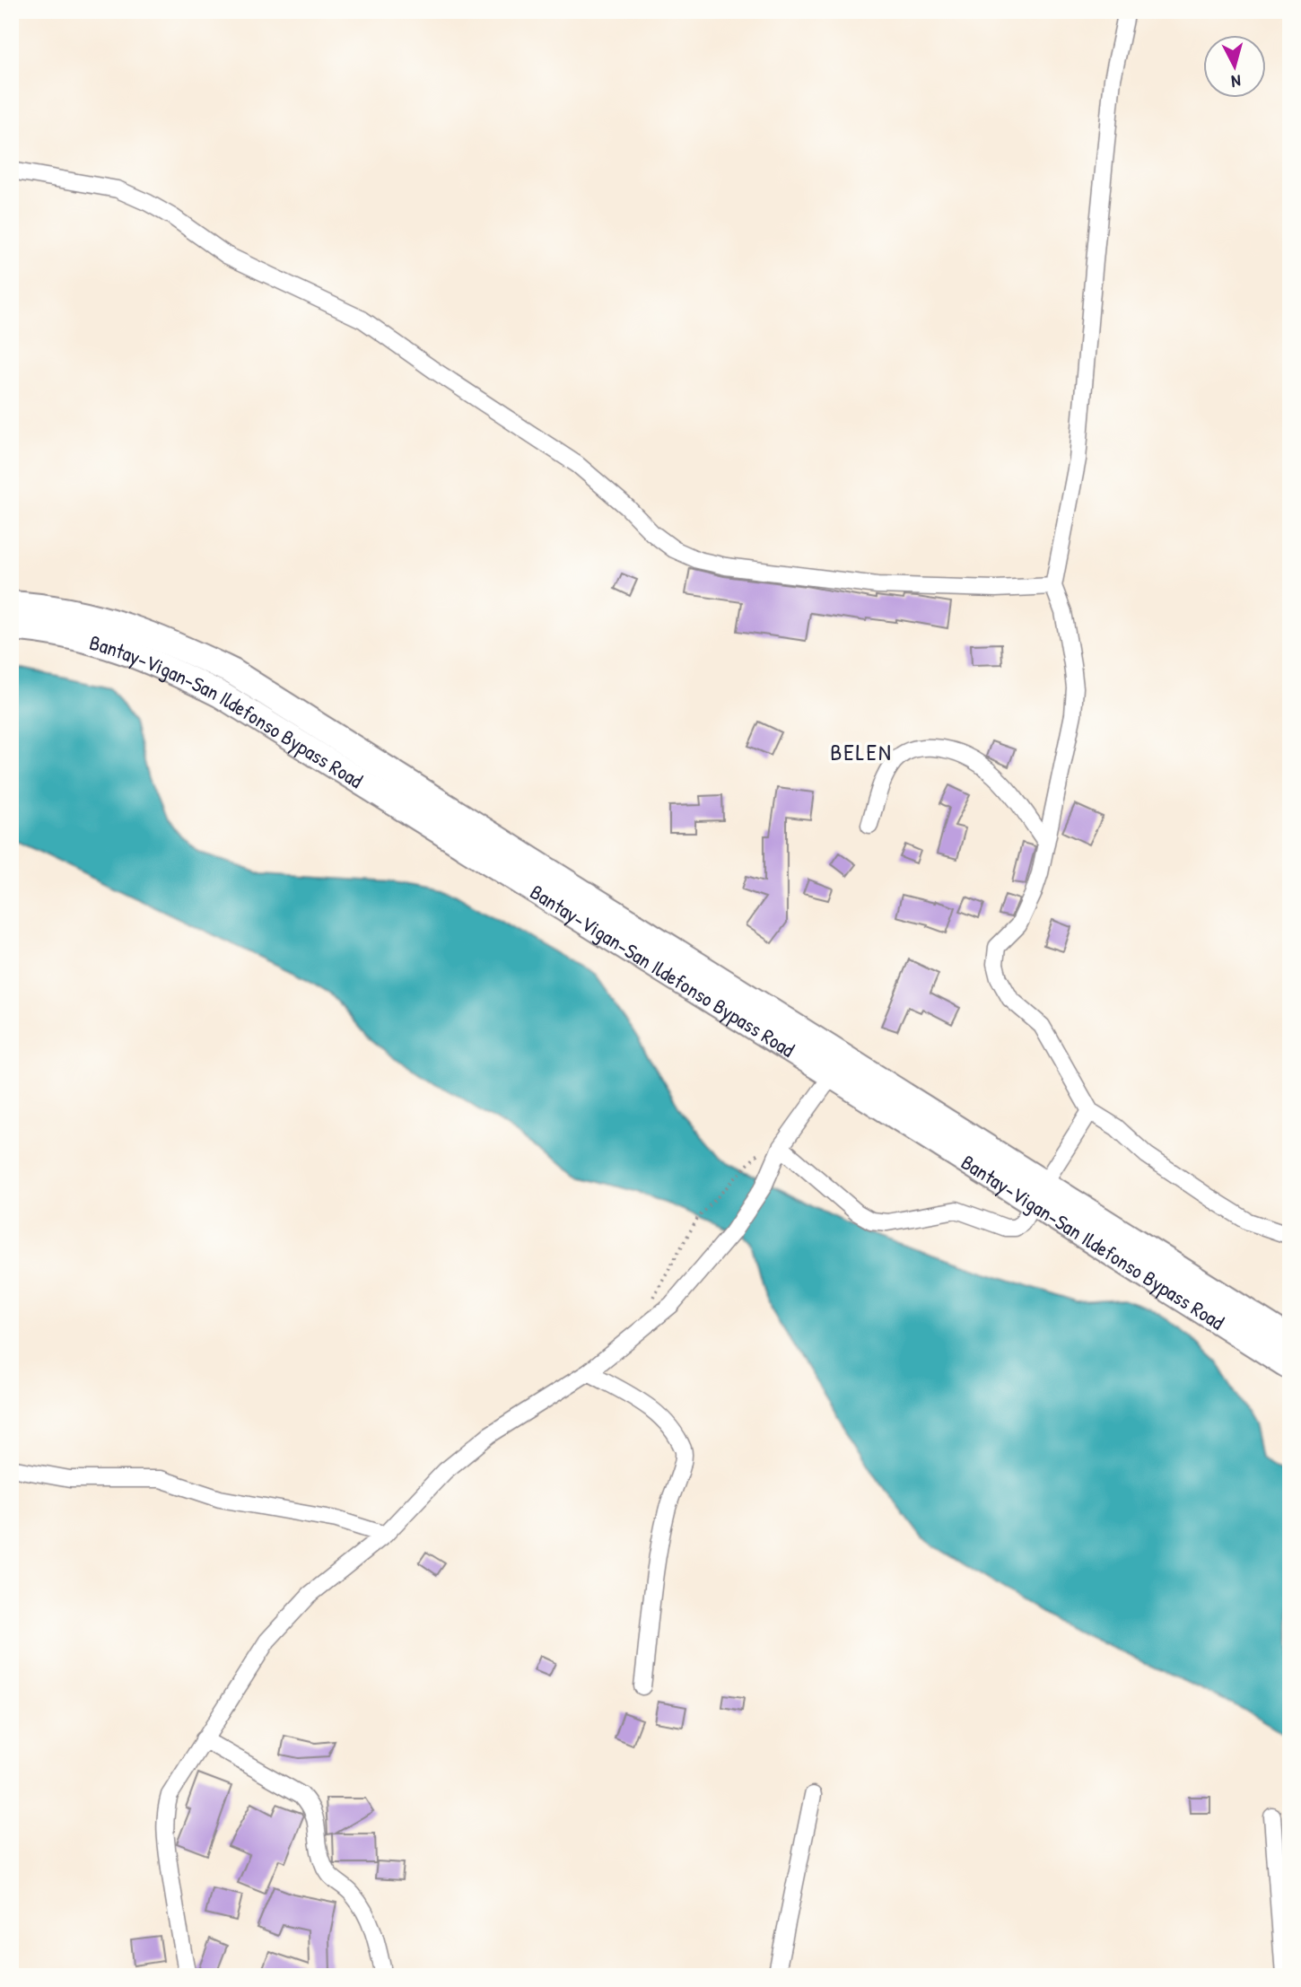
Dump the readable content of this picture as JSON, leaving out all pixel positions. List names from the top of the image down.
{
  "streets": {
    "main road": ["Bantay-Vigan-San Ildefonso Bypass Road"]
  },
  "districts": ["BELEN"],
  "north": "bottom"
}
